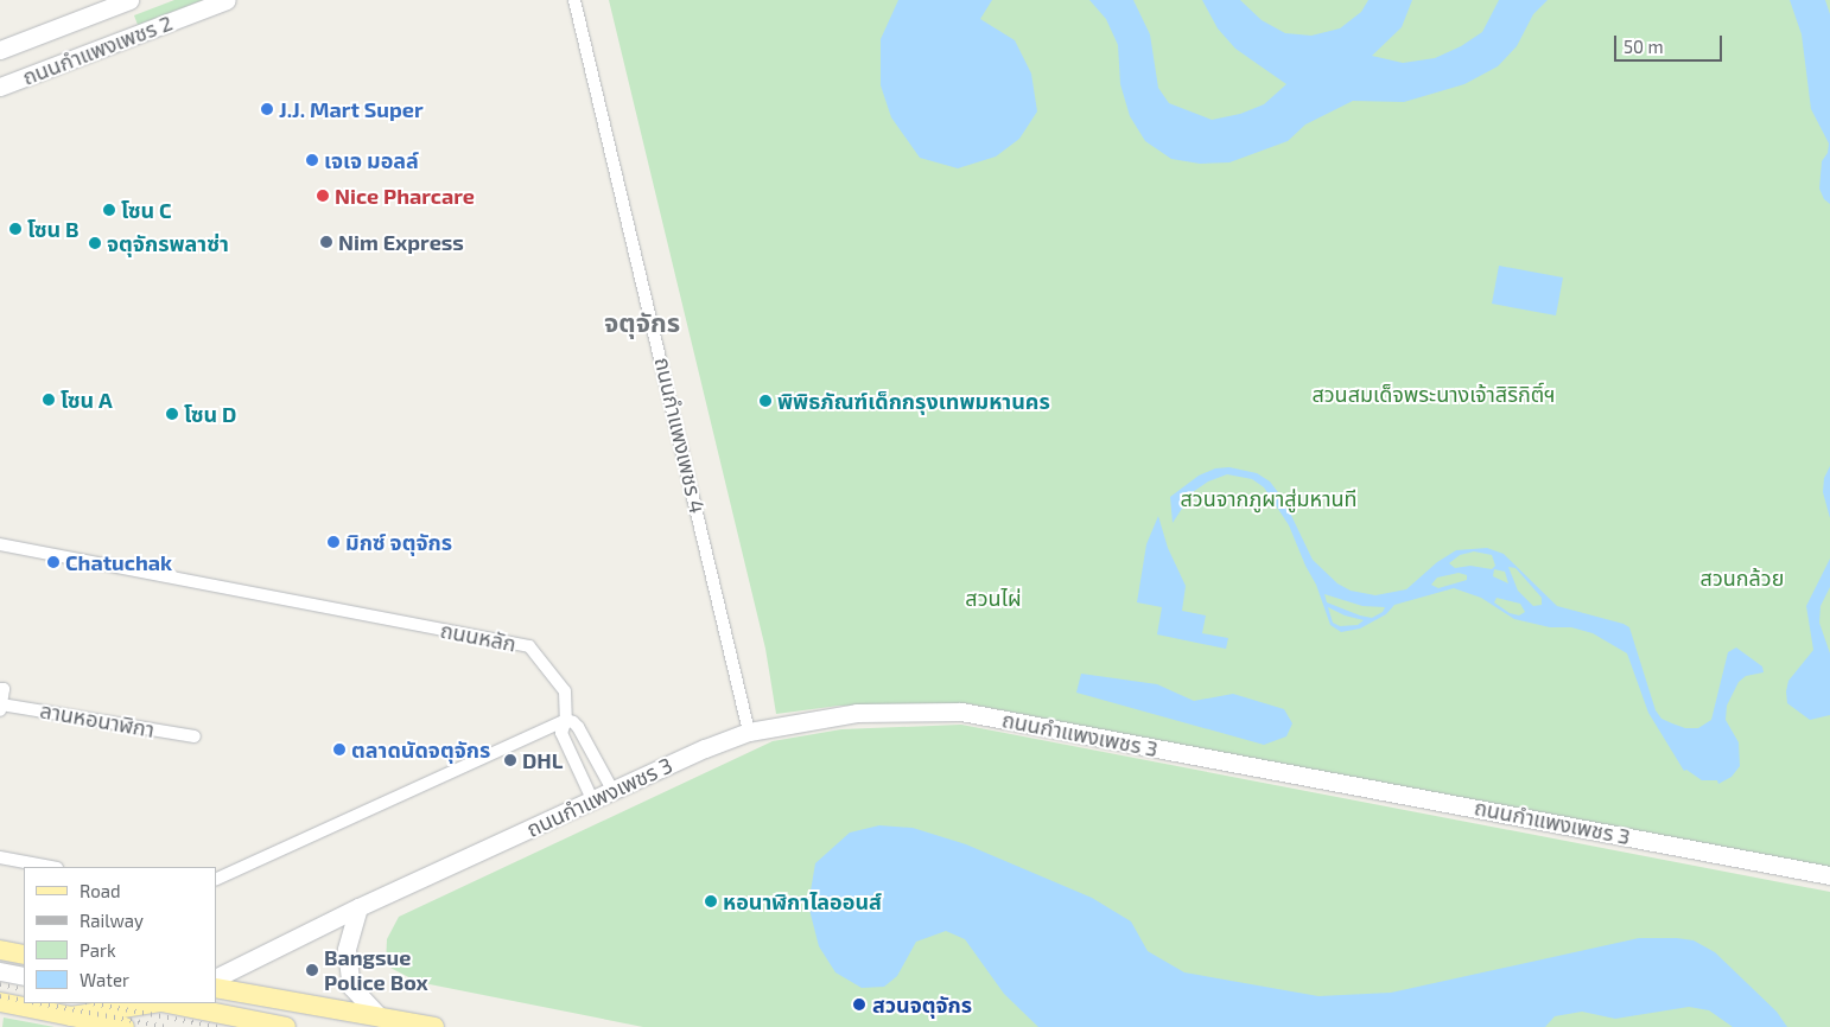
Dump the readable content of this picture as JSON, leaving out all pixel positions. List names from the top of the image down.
{
  "streets": {
    "street": [
      "ถนนกำแพงเพชร 2",
      "ถนนกำแพงเพชร 4",
      "ถนนหลัก",
      "ลานหอนาฬิกา",
      "ถนนกำแพงเพชร 3"
    ]
  },
  "crossings": [
    ["ถนนกำแพงเพชร 4", "ถนนกำแพงเพชร 3"],
    ["ถนนหลัก", "ถนนกำแพงเพชร 3"]
  ],
  "districts": ["จตุจักร"],
  "parks": [
    "สวนสมเด็จพระนางเจ้าสิริกิติ์ฯ",
    "สวนจากภูผาสู่มหานที",
    "สวนกล้วย",
    "สวนไผ่"
  ],
  "places": [
    "J.J. Mart Super",
    "เจเจ มอลล์",
    "Nice Pharcare",
    "โซน C",
    "โซน B",
    "Nim Express",
    "จตุจักรพลาซ่า",
    "โซน A",
    "พิพิธภัณฑ์เด็กกรุงเทพมหานคร",
    "โซน D",
    "มิกซ์ จตุจักร",
    "Chatuchak",
    "ตลาดนัดจตุจักร",
    "DHL",
    "หอนาฬิกาไลออนส์",
    "Bangsue Police Box",
    "สวนจตุจักร"
  ],
  "legend": [
    "Road",
    "Railway",
    "Park",
    "Water"
  ],
  "scale_bar": "50 m"
}
